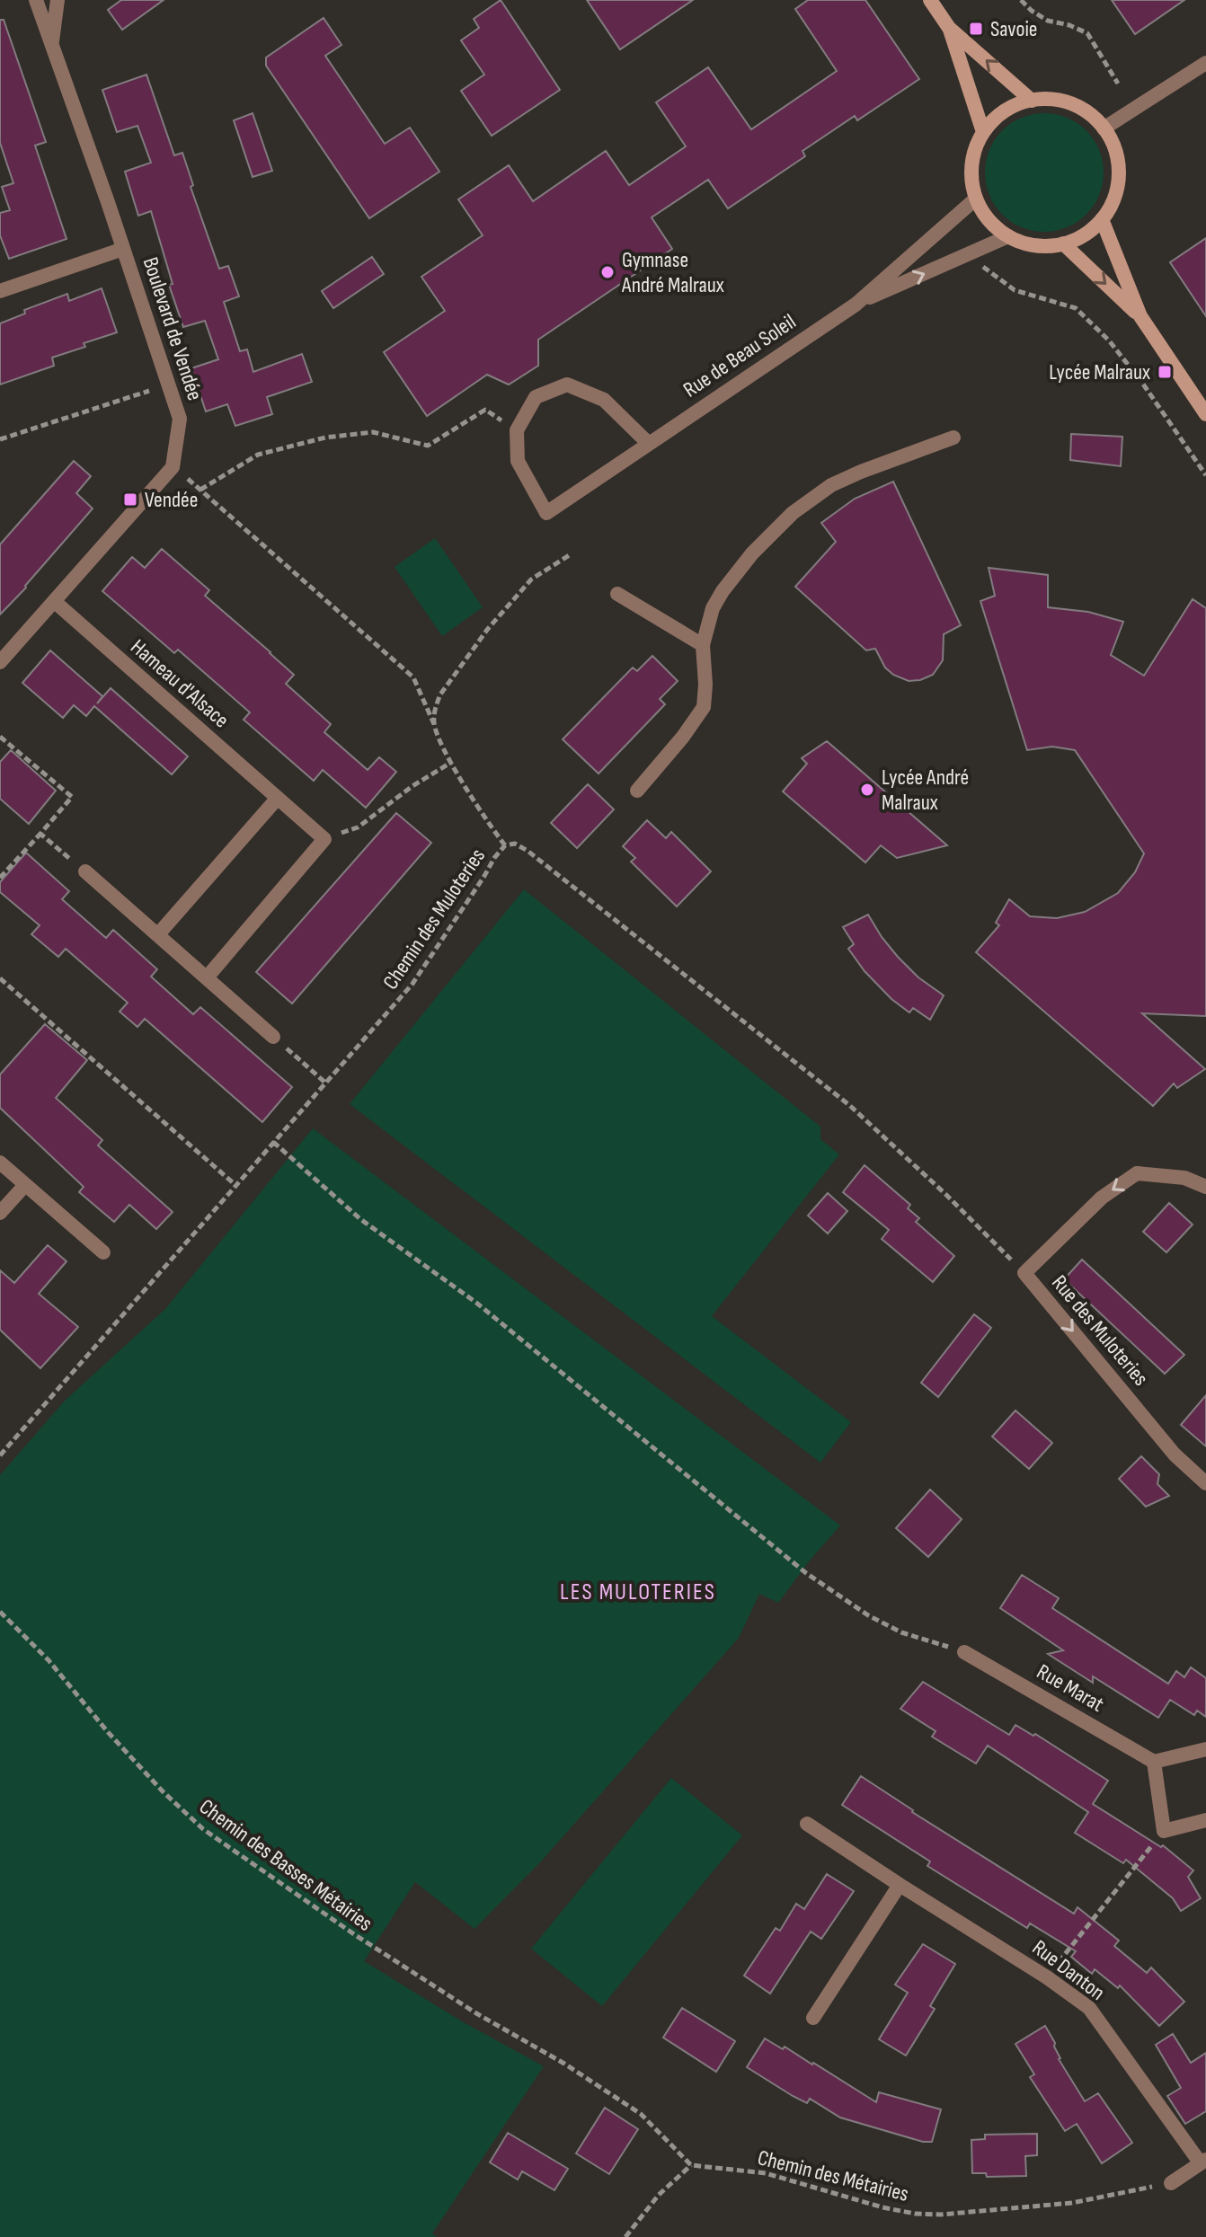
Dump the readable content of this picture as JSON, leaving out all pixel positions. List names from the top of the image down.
{
  "streets": {
    "street": [
      "Boulevard de Vendée",
      "Rue de Beau Soleil",
      "Hameau d'Alsace",
      "Rue des Muloteries",
      "Rue Marat",
      "Rue Danton"
    ],
    "path": ["Chemin des Muloteries", "Chemin des Basses Métairies", "Chemin des Métairies"]
  },
  "crossings": [
    ["Chemin des Muloteries", "Rue des Muloteries"],
    ["Chemin des Basses Métairies", "Chemin des Métairies"]
  ],
  "districts": ["LES MULOTERIES"],
  "places": {
    "transit": ["Savoie", "Lycée Malraux", "Vendée"],
    "other": ["Gymnase André Malraux", "Lycée André Malraux"]
  }
}
